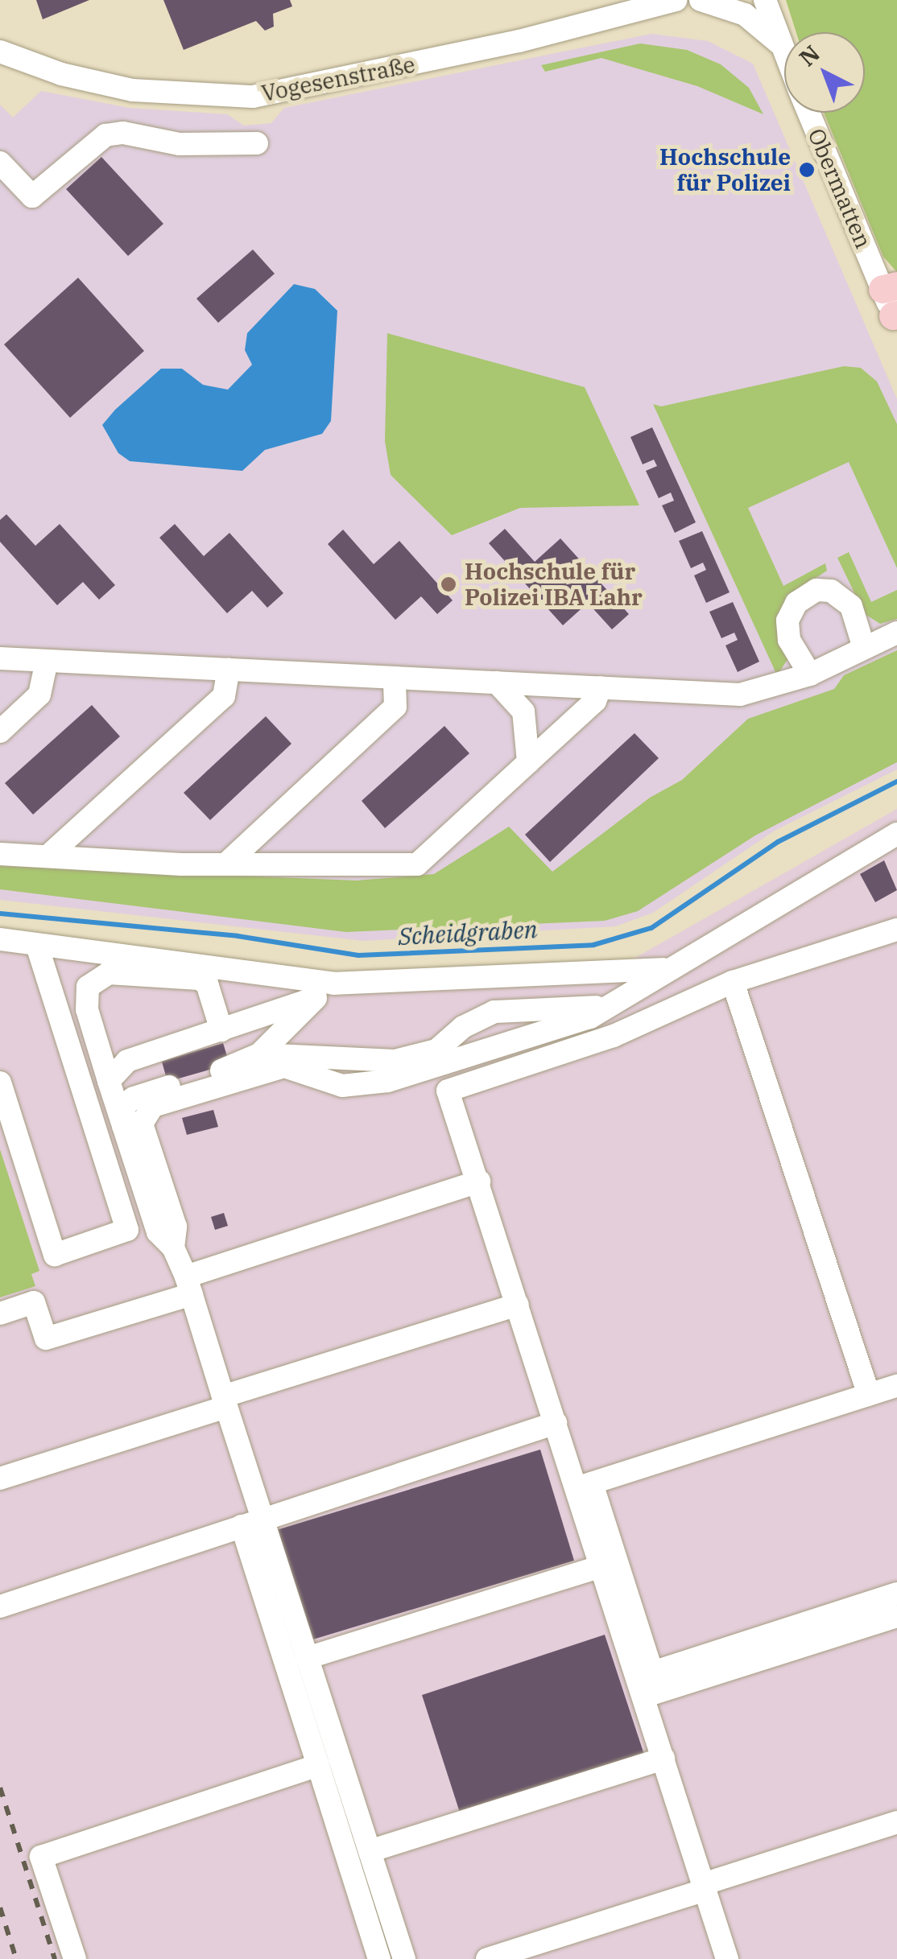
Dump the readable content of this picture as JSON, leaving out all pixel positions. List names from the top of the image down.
{
  "streets": {
    "street": ["Vogesenstraße", "Obermatten"]
  },
  "water": ["Scheidgraben"],
  "places": ["Hochschule für Polizei", "Hochschule für Polizei IBA Lahr"],
  "north": "top left"
}
